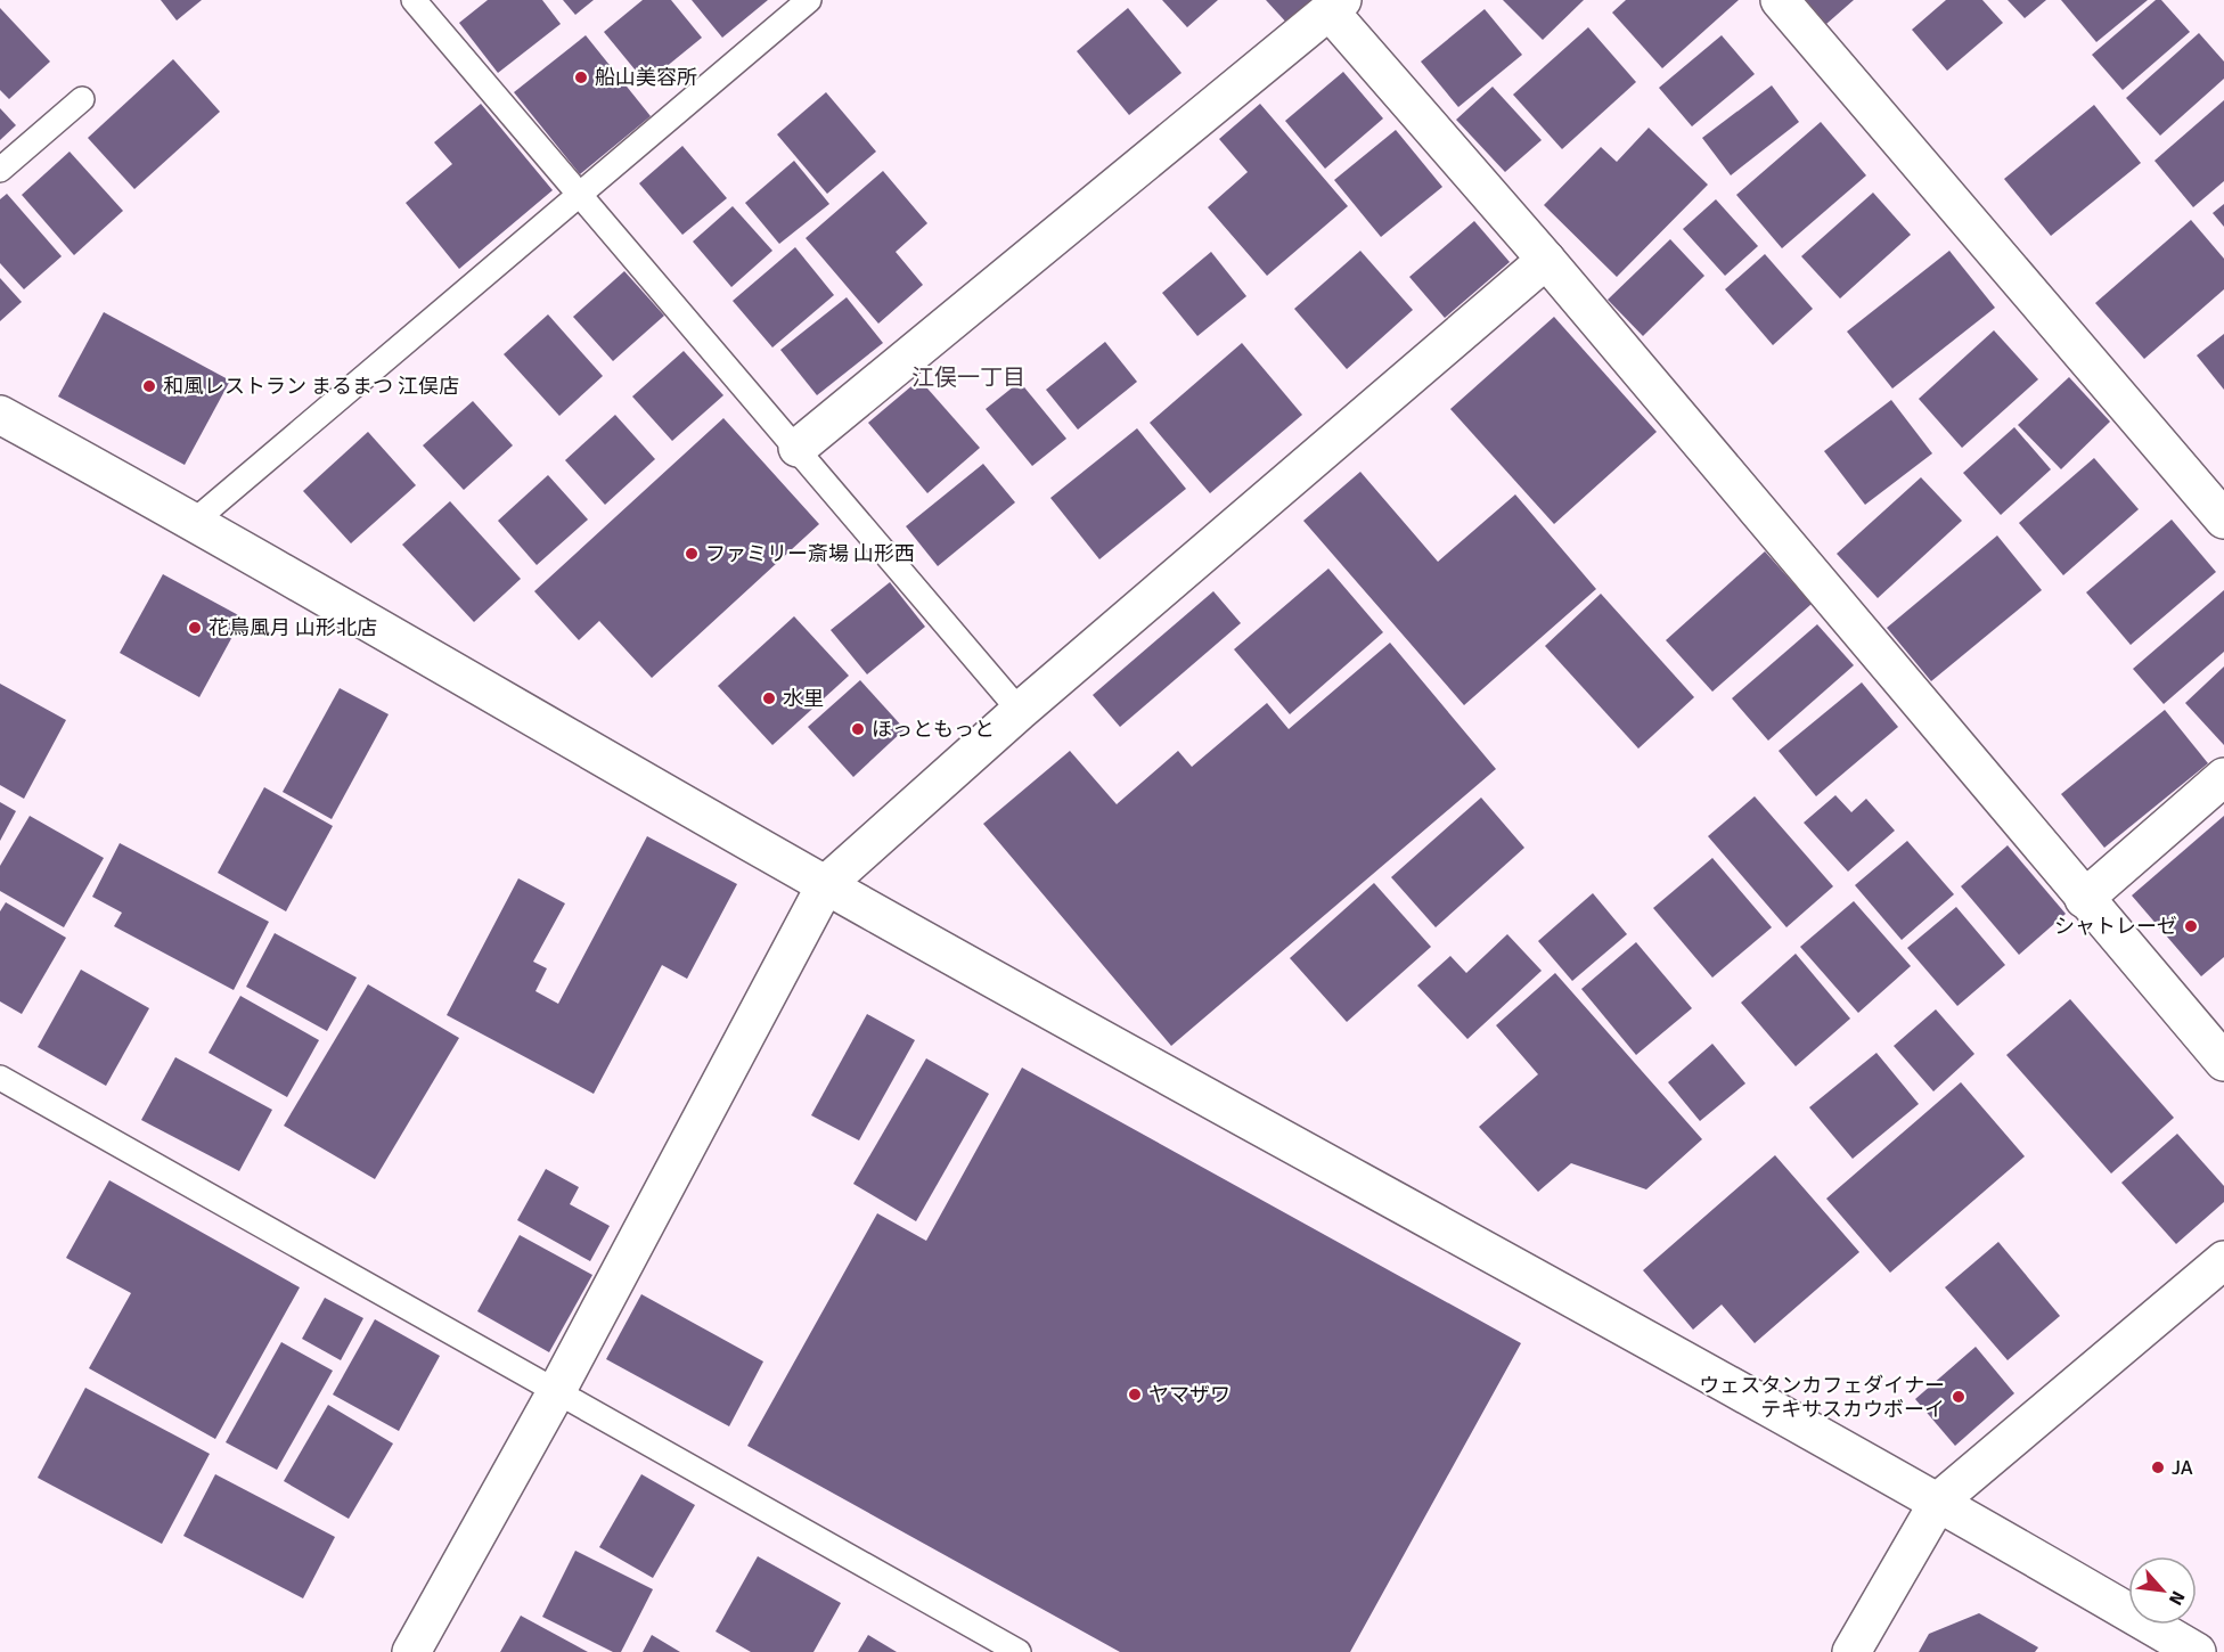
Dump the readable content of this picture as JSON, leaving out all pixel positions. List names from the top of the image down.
{
  "districts": ["江俣一丁目"],
  "places": [
    "船山美容所",
    "和風レストラン まるまつ 江俣店",
    "ファミリー斎場 山形西",
    "花鳥風月 山形北店",
    "水里",
    "ほっともっと",
    "シャトレーゼ",
    "ヤマザワ",
    "ウェスタンカフェダイナー テキサスカウボーイ",
    "JA"
  ],
  "north": "bottom right"
}
